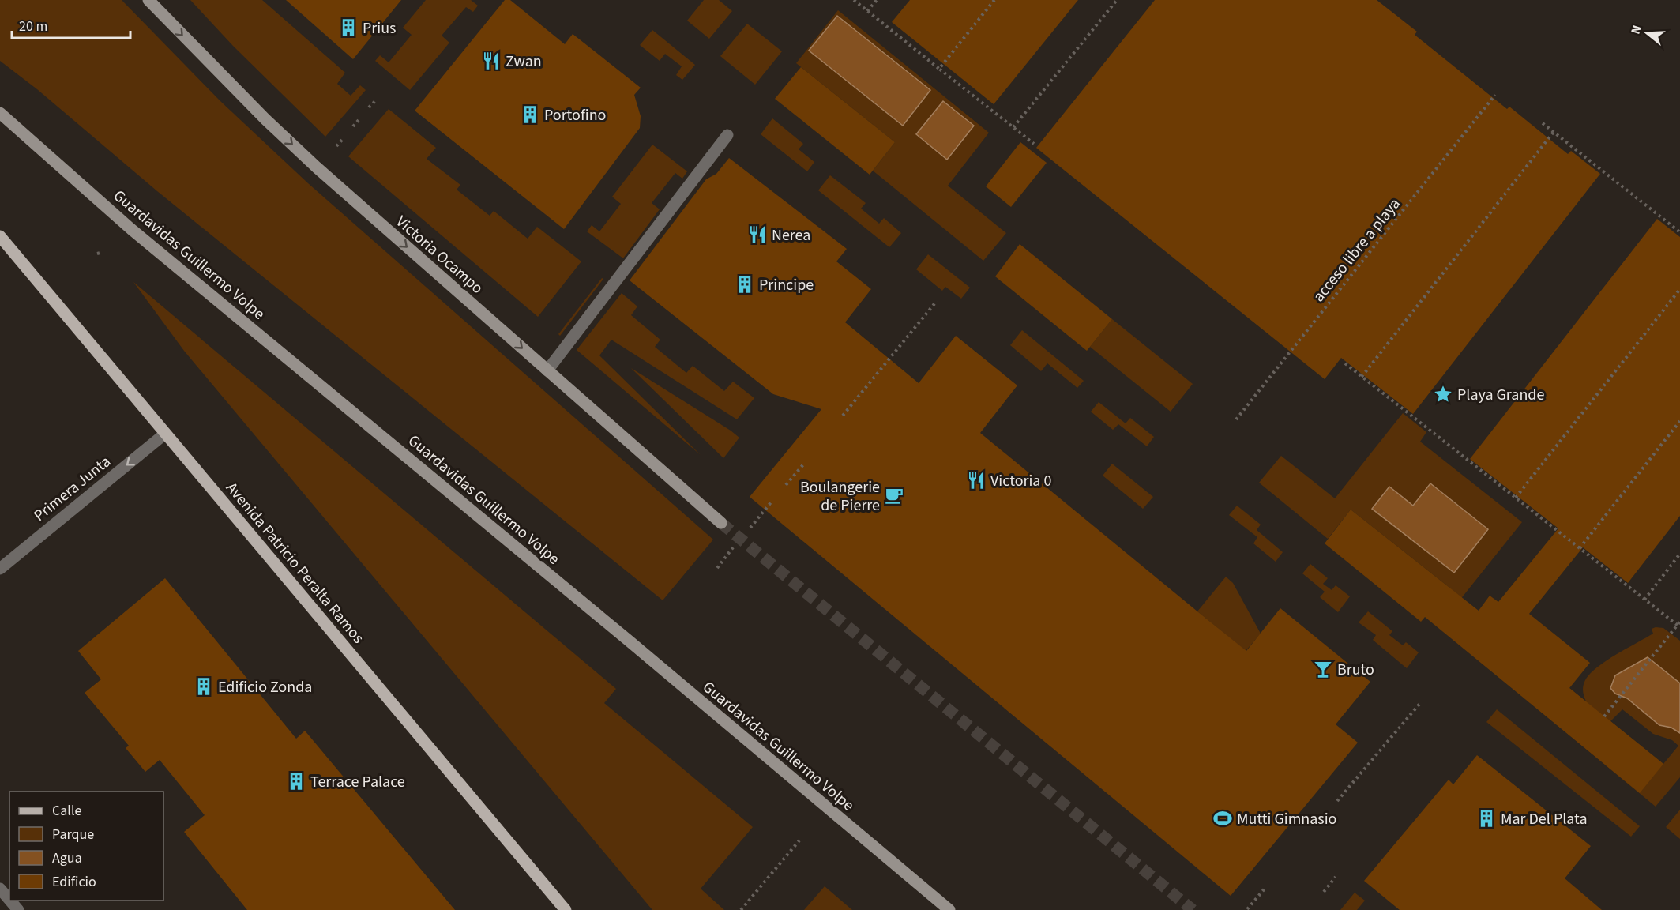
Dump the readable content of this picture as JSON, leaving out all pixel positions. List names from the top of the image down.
{
  "streets": {
    "main road": ["Guardavidas Guillermo Volpe", "Victoria Ocampo", "Avenida Patricio Peralta Ramos"],
    "street": ["Primera Junta"],
    "path": ["acceso libre a playa"]
  },
  "crossings": [
    ["Primera Junta", "Avenida Patricio Peralta Ramos"]
  ],
  "one_way": ["Victoria Ocampo", "Primera Junta"],
  "places": {
    "building": [
      "Prius",
      "Portofino",
      "Principe",
      "Edificio Zonda",
      "Terrace Palace",
      "Mar Del Plata"
    ],
    "restaurant": ["Zwan", "Nerea", "Victoria 0"],
    "place": ["Playa Grande"],
    "cafe": ["Boulangerie de Pierre"],
    "bar": ["Bruto"],
    "sports": ["Mutti Gimnasio"]
  },
  "legend": [
    "Calle",
    "Parque",
    "Agua",
    "Edificio"
  ],
  "scale_bar": "20 m",
  "north": "left"
}
